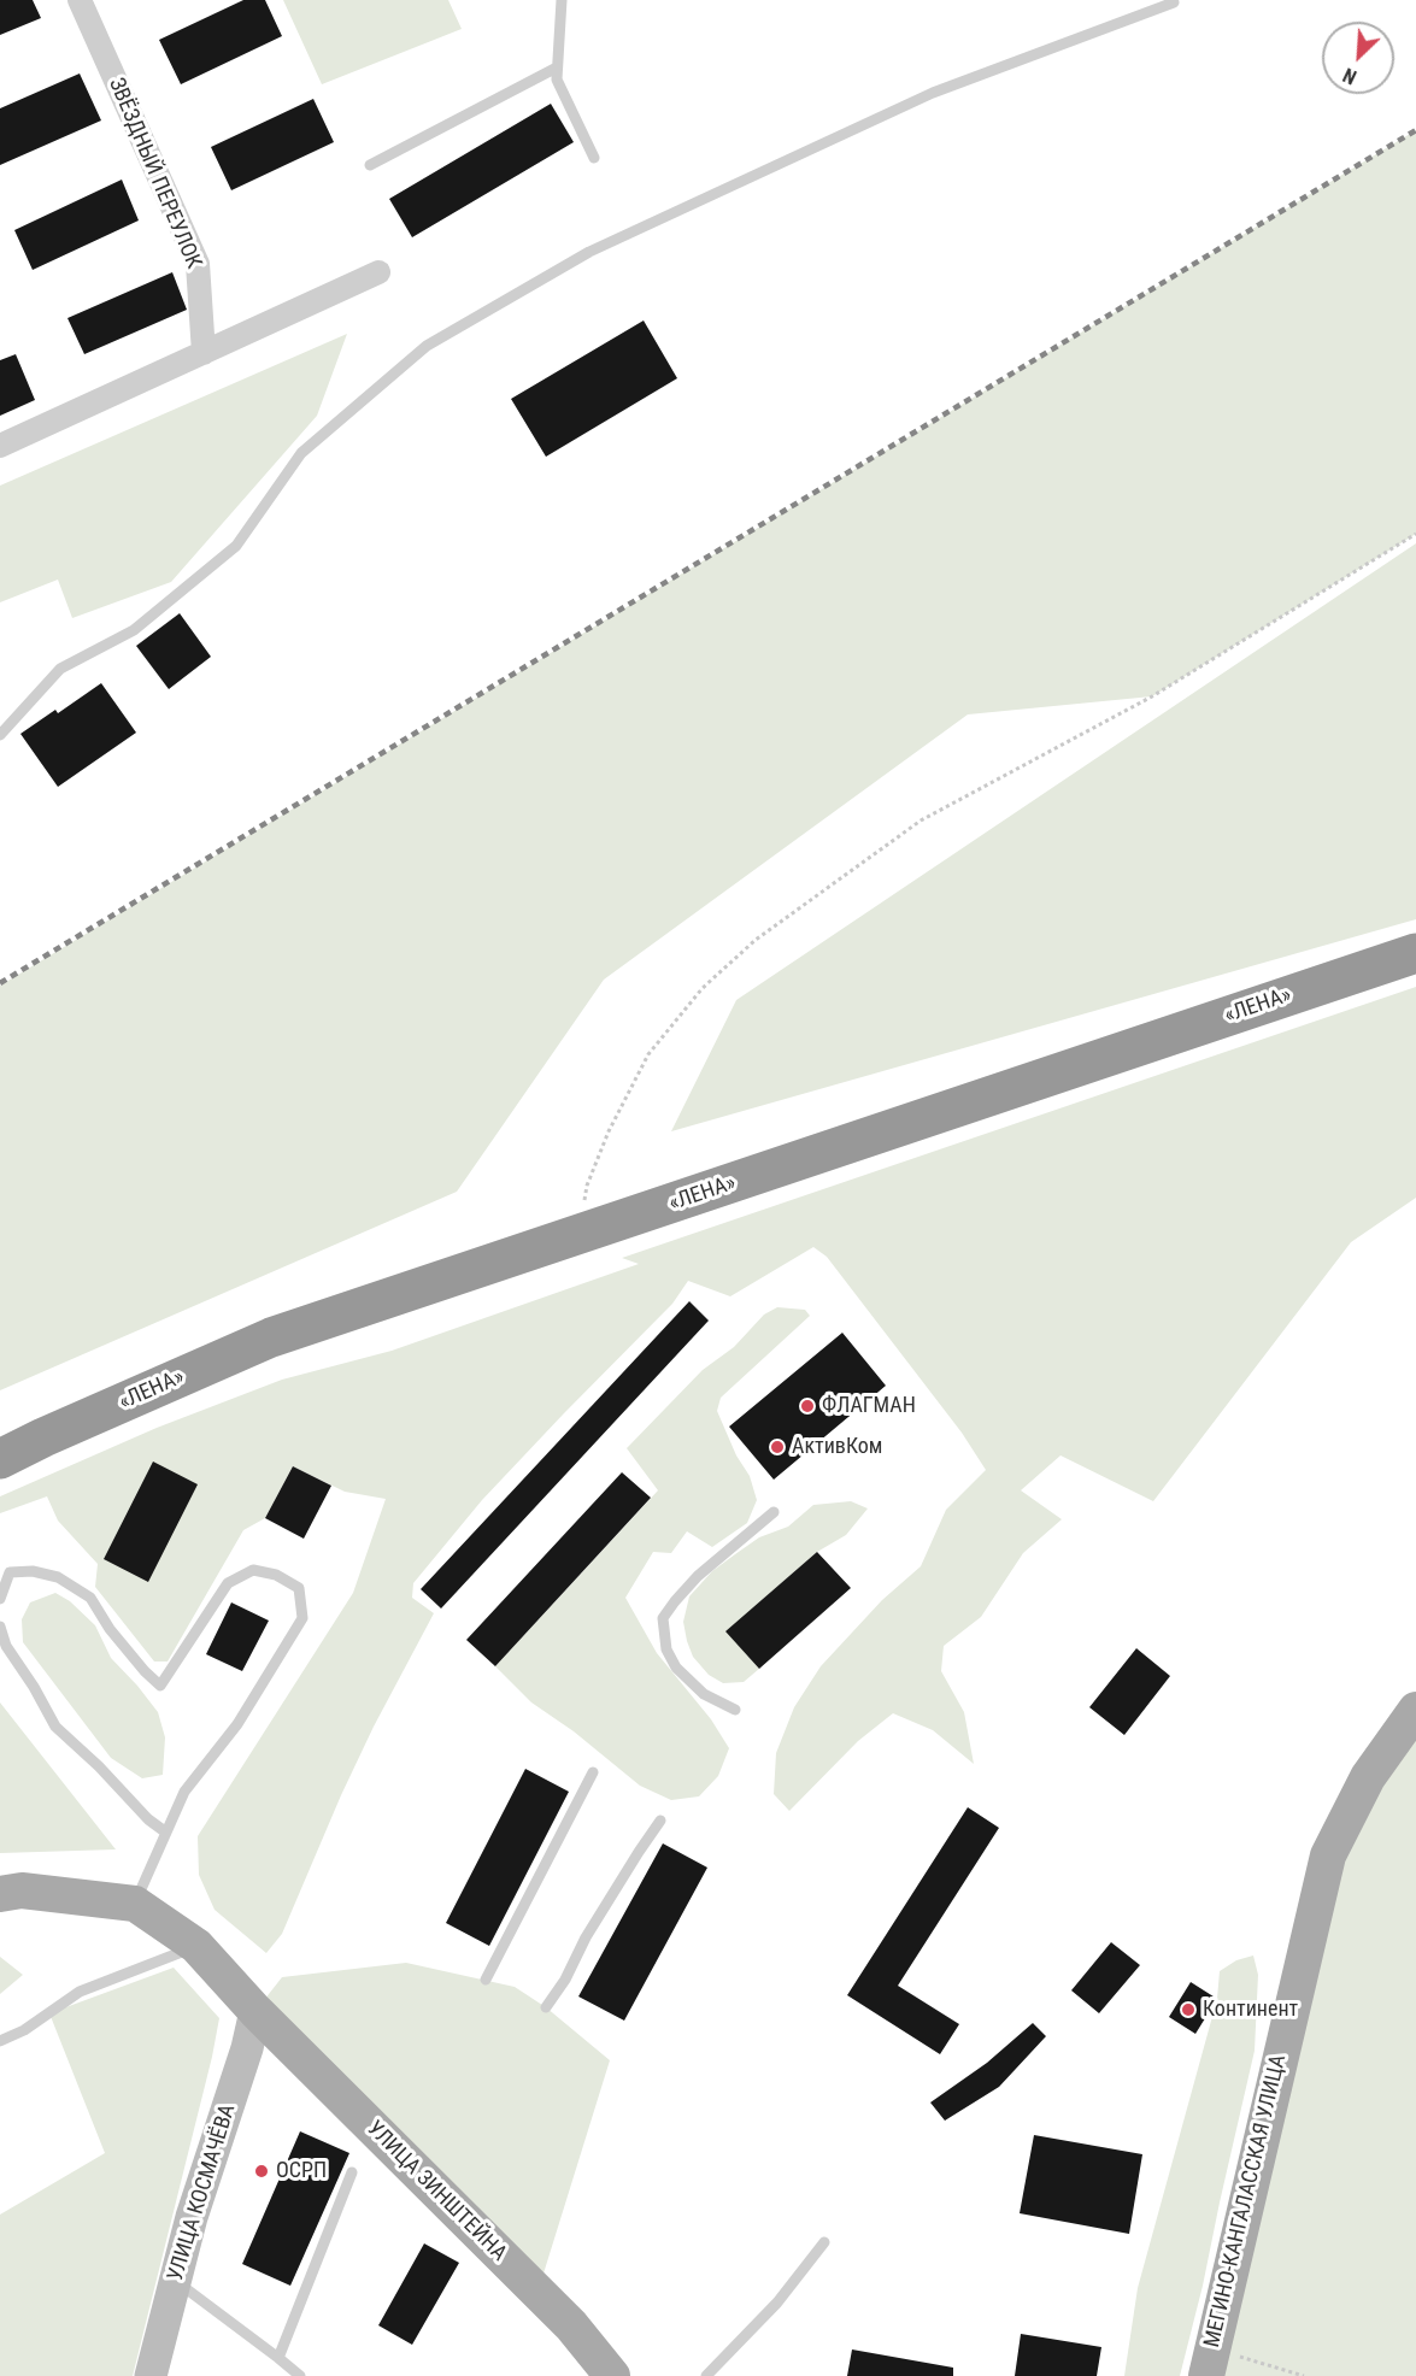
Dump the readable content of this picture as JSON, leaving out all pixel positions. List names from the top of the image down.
{
  "streets": {
    "highway": ["«ЛЕНА»"],
    "main road": ["УЛИЦА ЗИНШТЕЙНА", "УЛИЦА КОСМАЧЁВА", "МЕГИНО-КАНГАЛАССКАЯ УЛИЦА"],
    "street": ["ЗВЁЗДНЫЙ ПЕРЕУЛОК"]
  },
  "crossings": [
    ["УЛИЦА ЗИНШТЕЙНА", "УЛИЦА КОСМАЧЁВА"]
  ],
  "places": [
    "ФЛАГМАН",
    "АктивКом",
    "Континент",
    "ОСРП"
  ],
  "north": "bottom left"
}
